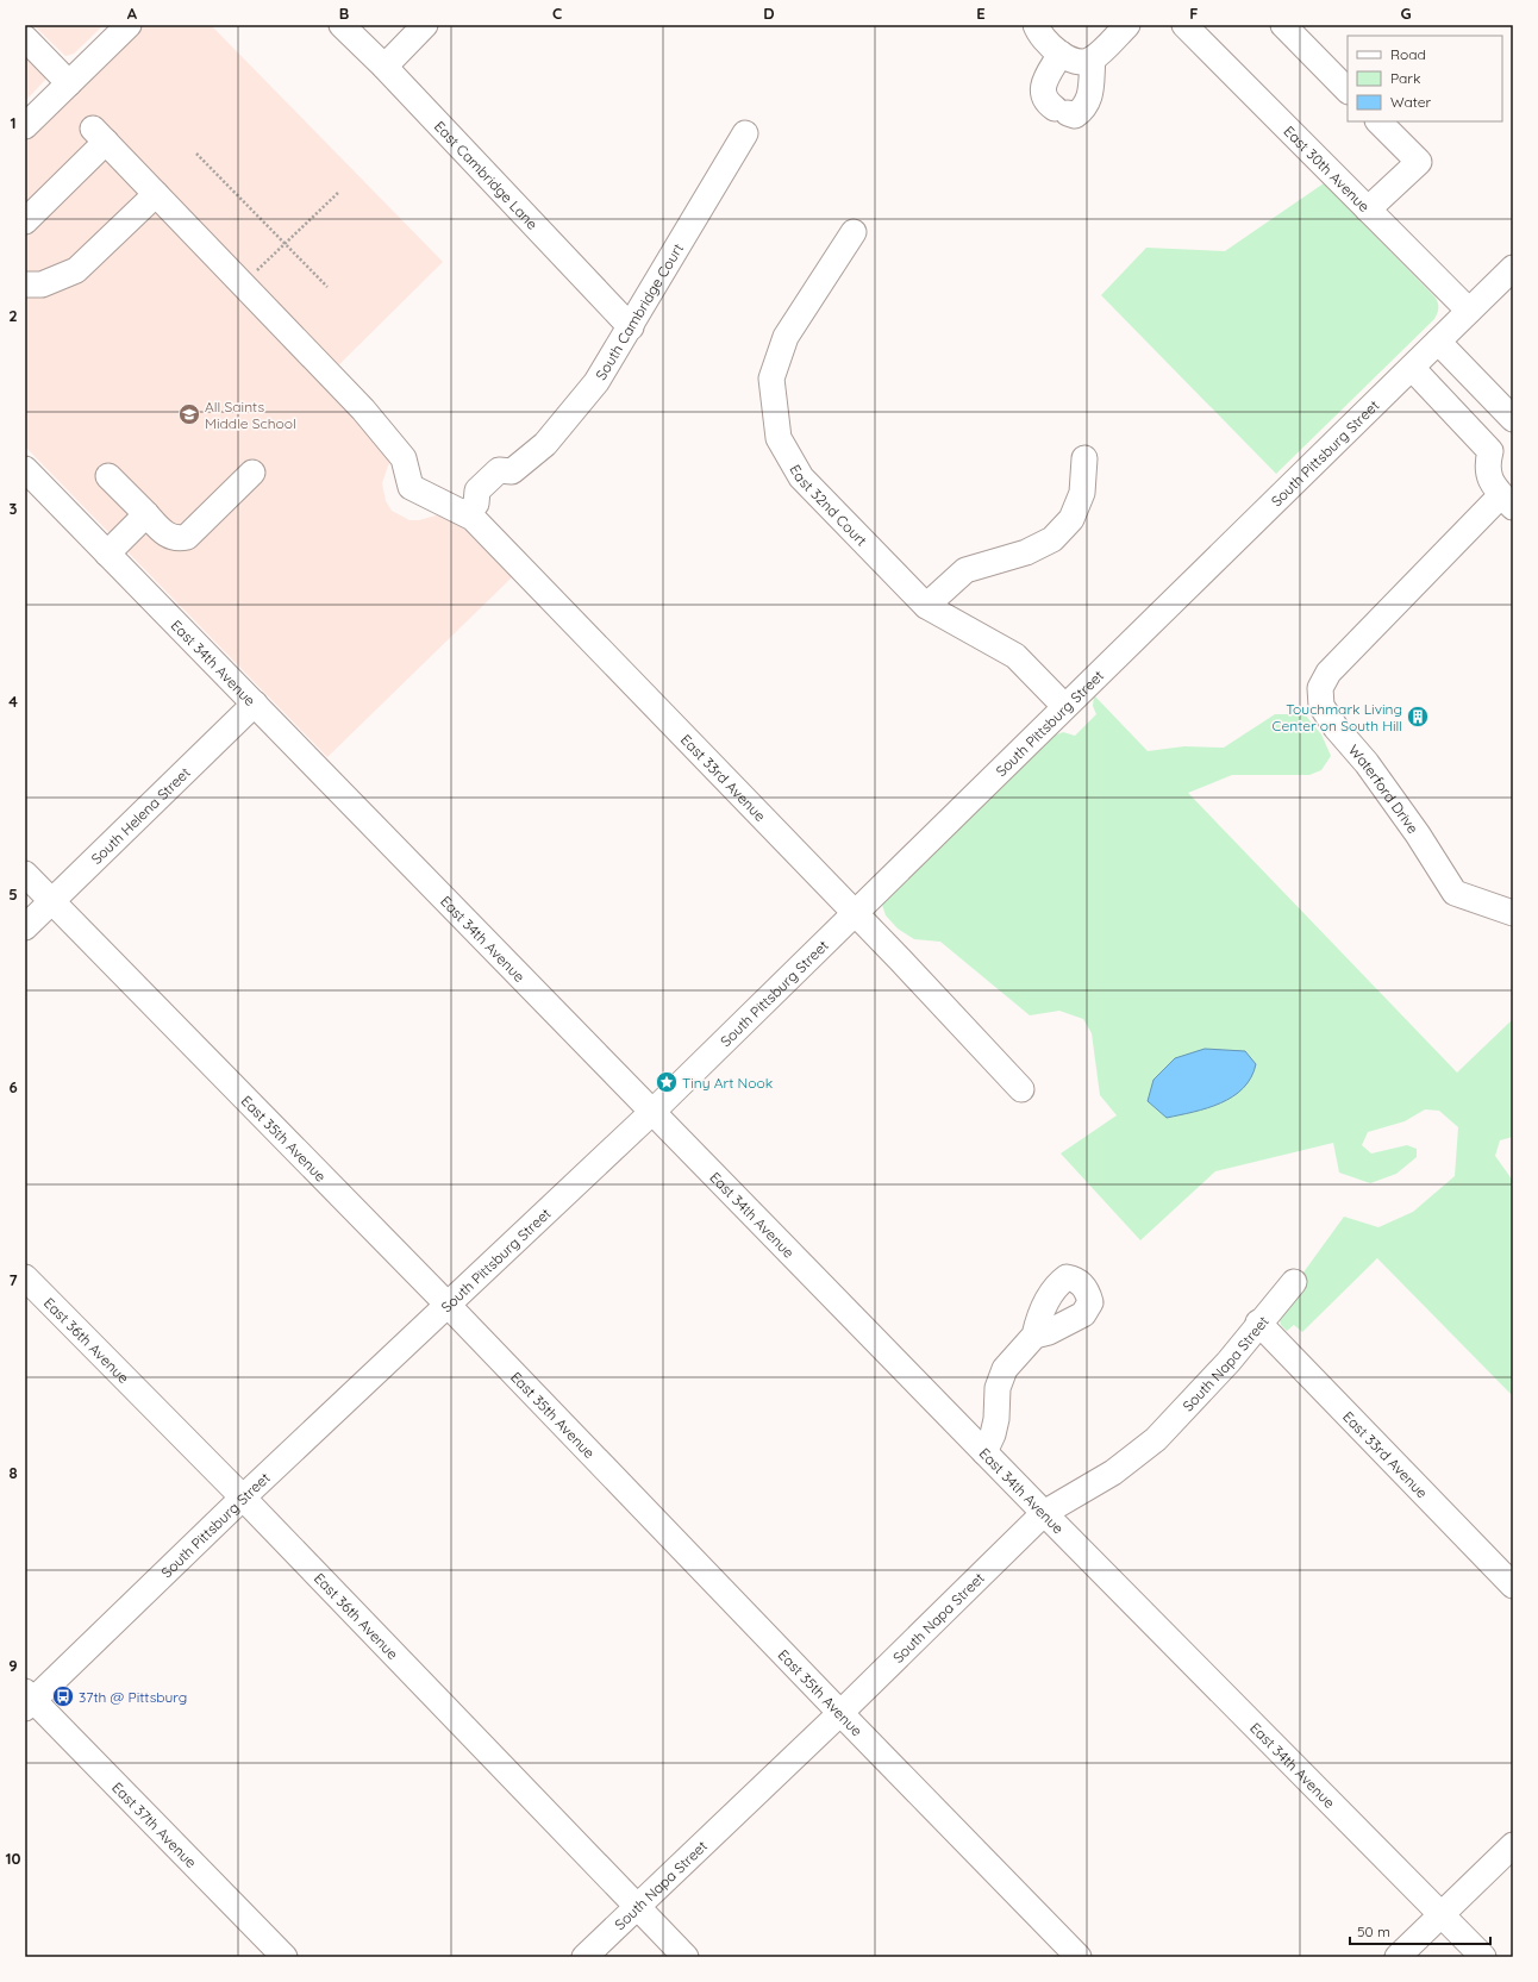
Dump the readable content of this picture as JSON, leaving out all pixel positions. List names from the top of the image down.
{
  "streets": {
    "street": [
      "East 30th Avenue",
      "East Cambridge Lane",
      "South Cambridge Court",
      "South Pittsburg Street",
      "East 32nd Court",
      "East 34th Avenue",
      "East 33rd Avenue",
      "Waterford Drive",
      "South Helena Street",
      "East 35th Avenue",
      "East 36th Avenue",
      "South Napa Street",
      "East 37th Avenue"
    ]
  },
  "crossings": [
    ["East 30th Avenue", "South Pittsburg Street"],
    ["East Cambridge Lane", "South Cambridge Court"],
    ["South Cambridge Court", "East 33rd Avenue"],
    ["South Pittsburg Street", "East 32nd Court"],
    ["South Pittsburg Street", "East 34th Avenue"],
    ["South Pittsburg Street", "East 33rd Avenue"],
    ["South Pittsburg Street", "East 35th Avenue"],
    ["South Pittsburg Street", "East 36th Avenue"],
    ["South Pittsburg Street", "East 37th Avenue"],
    ["East 34th Avenue", "South Helena Street"],
    ["East 34th Avenue", "South Napa Street"],
    ["East 33rd Avenue", "South Napa Street"],
    ["South Helena Street", "East 35th Avenue"],
    ["East 35th Avenue", "South Napa Street"],
    ["East 36th Avenue", "South Napa Street"]
  ],
  "places": {
    "school or university": ["All Saints Middle School"],
    "building": ["Touchmark Living Center on South Hill"],
    "place": ["Tiny Art Nook"],
    "bus stop": ["37th @ Pittsburg"]
  },
  "legend": ["Road", "Park", "Water"],
  "scale_bar": "50 m",
  "grid": {
    "columns": [
      "A",
      "B",
      "C",
      "D",
      "E",
      "F",
      "G"
    ],
    "rows": [
      "1",
      "2",
      "3",
      "4",
      "5",
      "6",
      "7",
      "8",
      "9",
      "10"
    ]
  }
}
